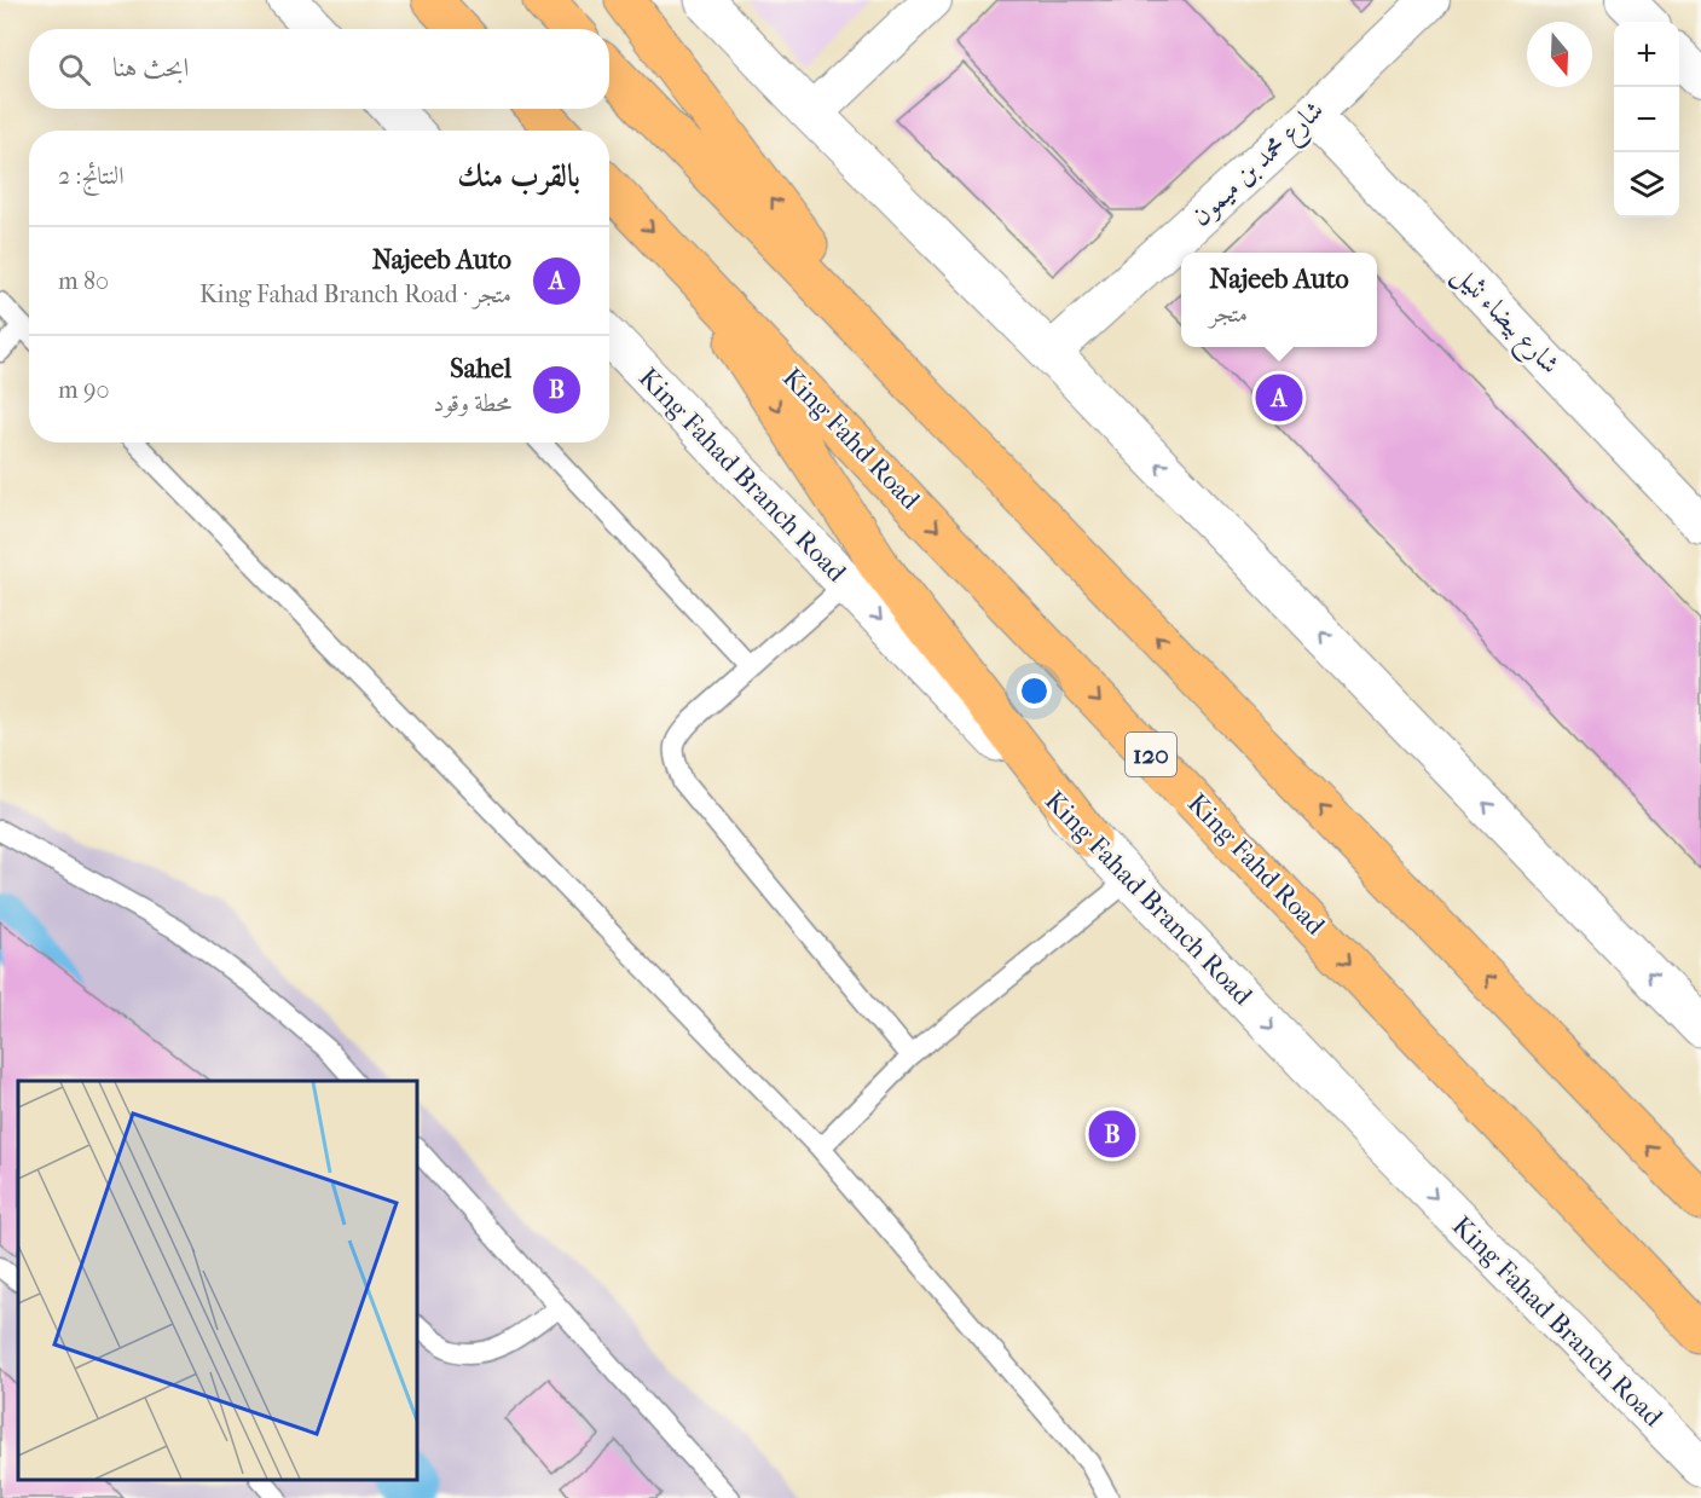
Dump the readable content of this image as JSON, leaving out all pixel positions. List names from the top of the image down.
{
  "streets": {
    "highway": ["King Fahd Road", "120"],
    "street": ["شارع محمد بن ميمون", "شارع بيضاء نثيل", "King Fahad Branch Road"]
  },
  "crossings": [
    ["شارع محمد بن ميمون", "شارع بيضاء نثيل"]
  ],
  "north": "bottom",
  "page": {
    "map_buttons": ["+", "−"],
    "search": "ابحث هنا",
    "heading": ["بالقرب منك", "النتائج: 2"],
    "list": [
      {
        "mark": "A",
        "name": "Najeeb Auto",
        "note": "متجر · King Fahad Branch Road",
        "value": "80 m"
      },
      {
        "mark": "B",
        "name": "Sahel",
        "note": "محطة وقود",
        "value": "90 m"
      }
    ],
    "popup": ["Najeeb Auto", "متجر"],
    "pins": ["A", "B"]
  }
}
